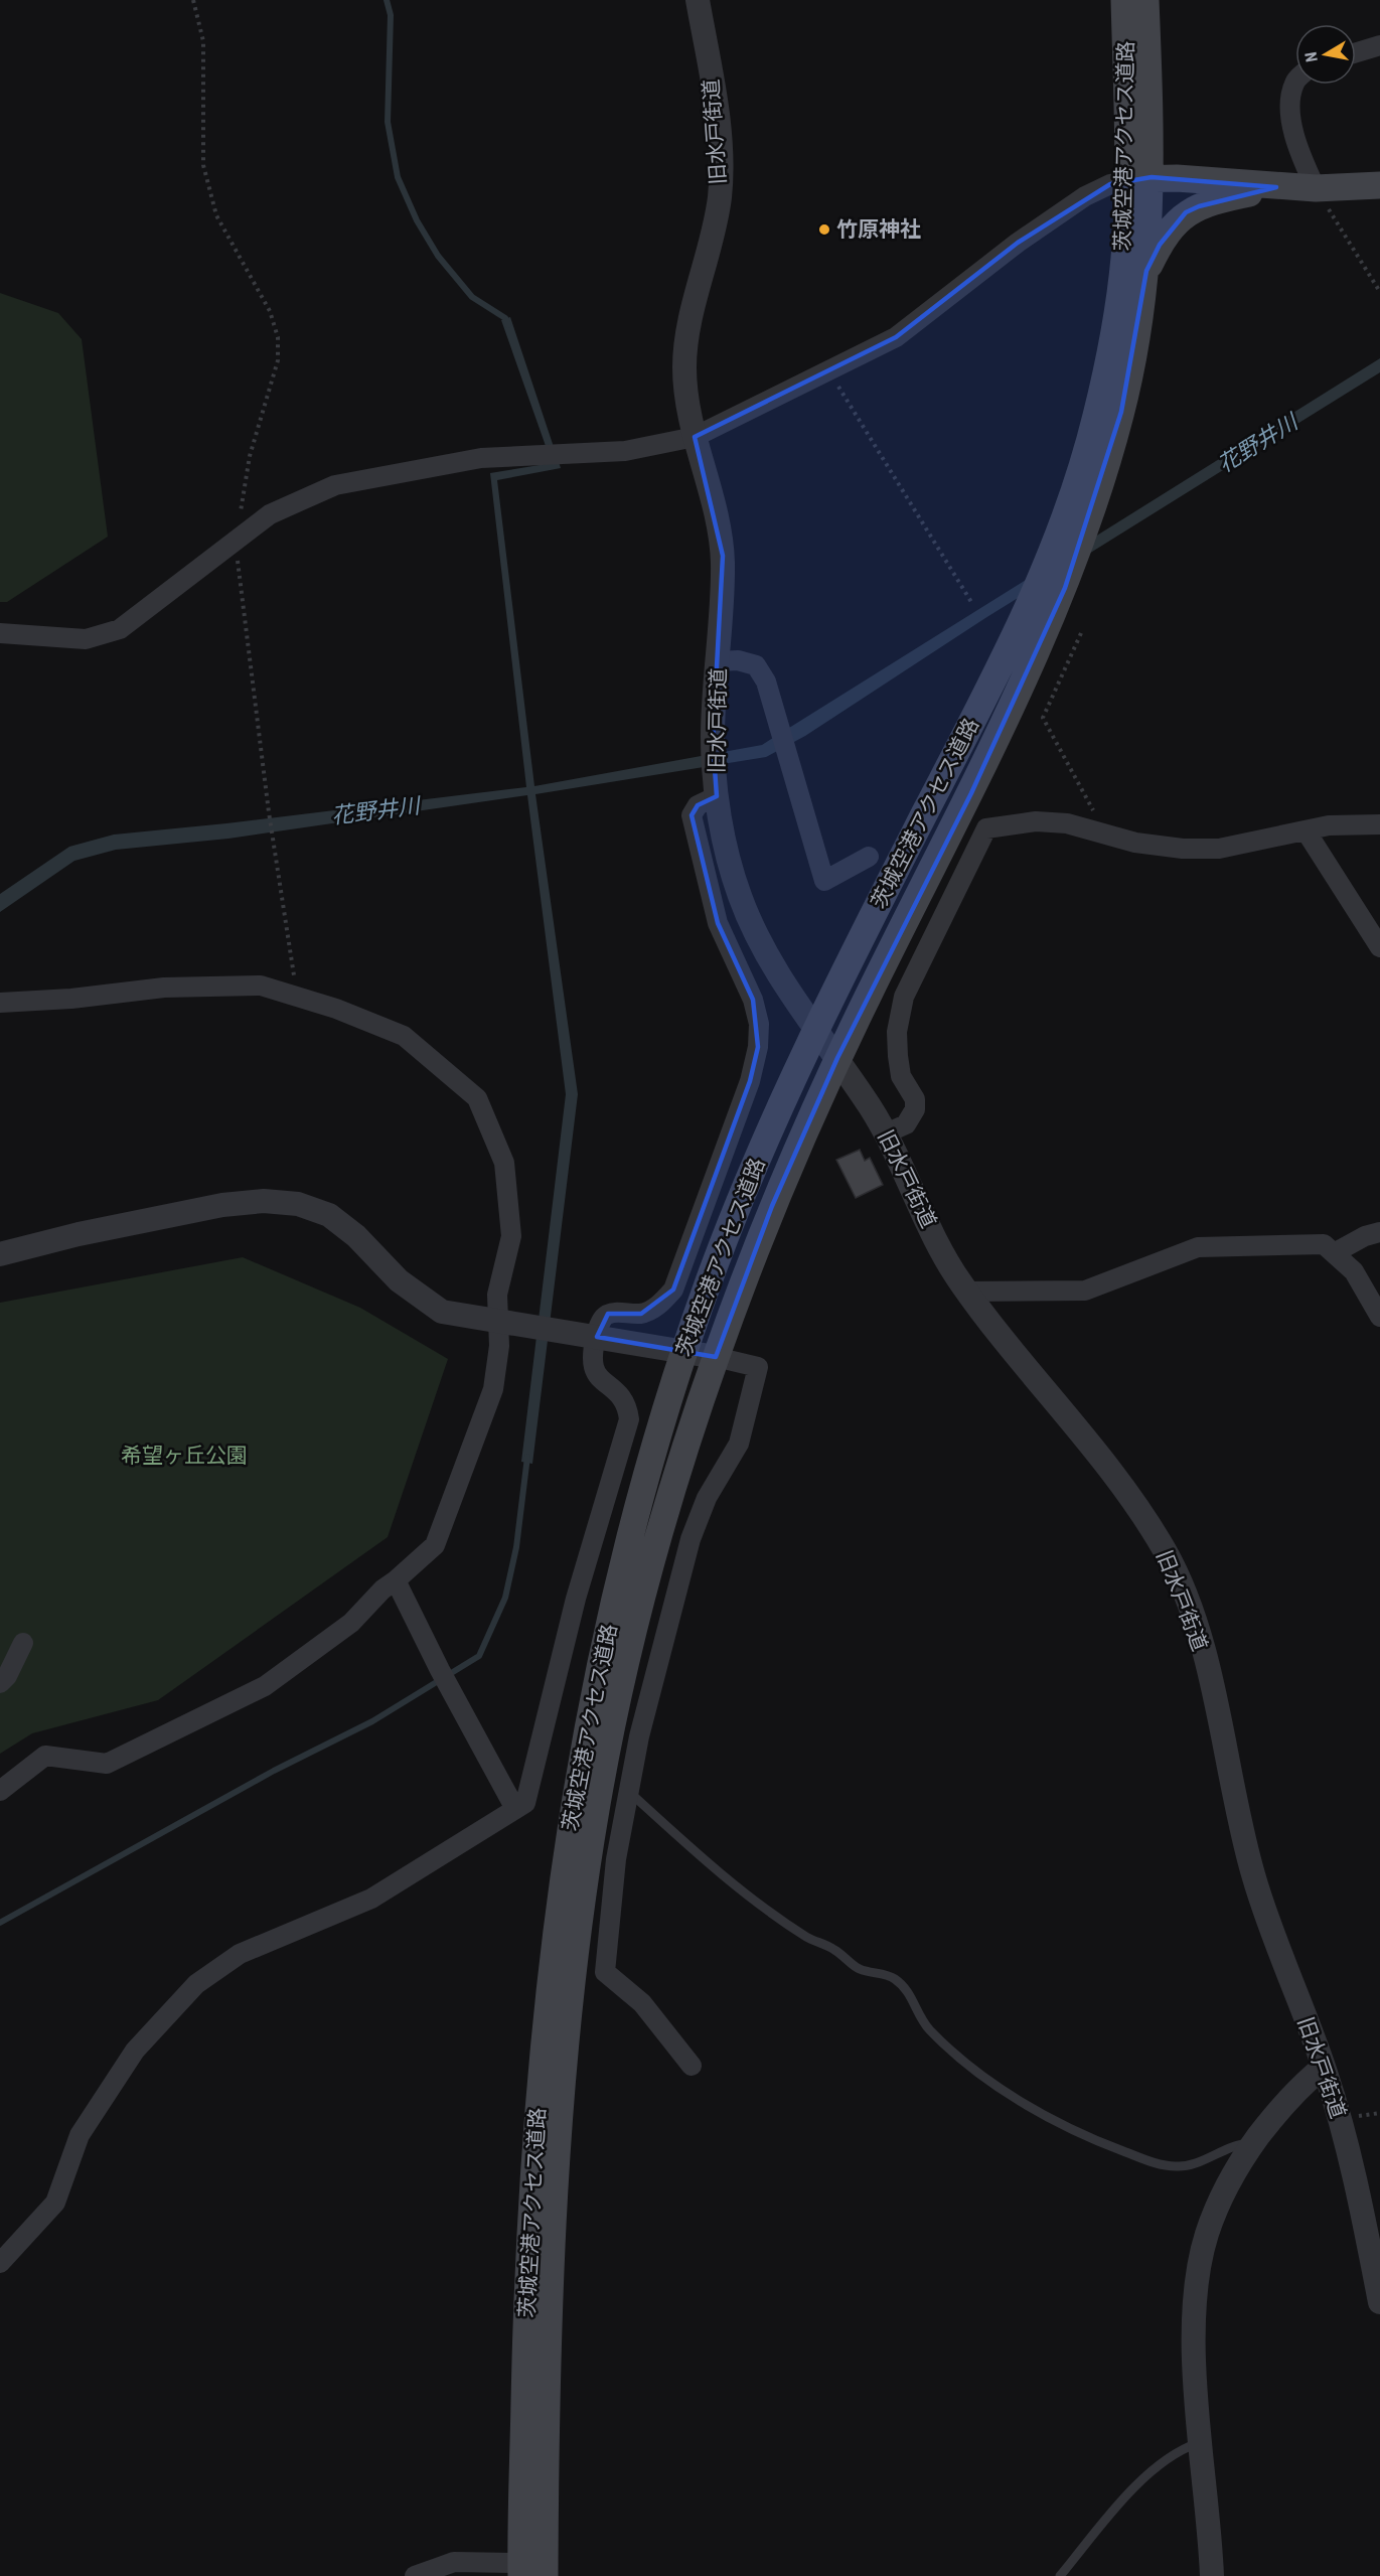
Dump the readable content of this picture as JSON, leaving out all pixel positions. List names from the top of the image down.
{
  "streets": {
    "main road": ["茨城空港アクセス道路"],
    "street": ["旧水戸街道"]
  },
  "crossings": [
    ["旧水戸街道", "茨城空港アクセス道路"]
  ],
  "water": ["花野井川"],
  "parks": ["希望ヶ丘公園"],
  "places": ["竹原神社"],
  "north": "left"
}
